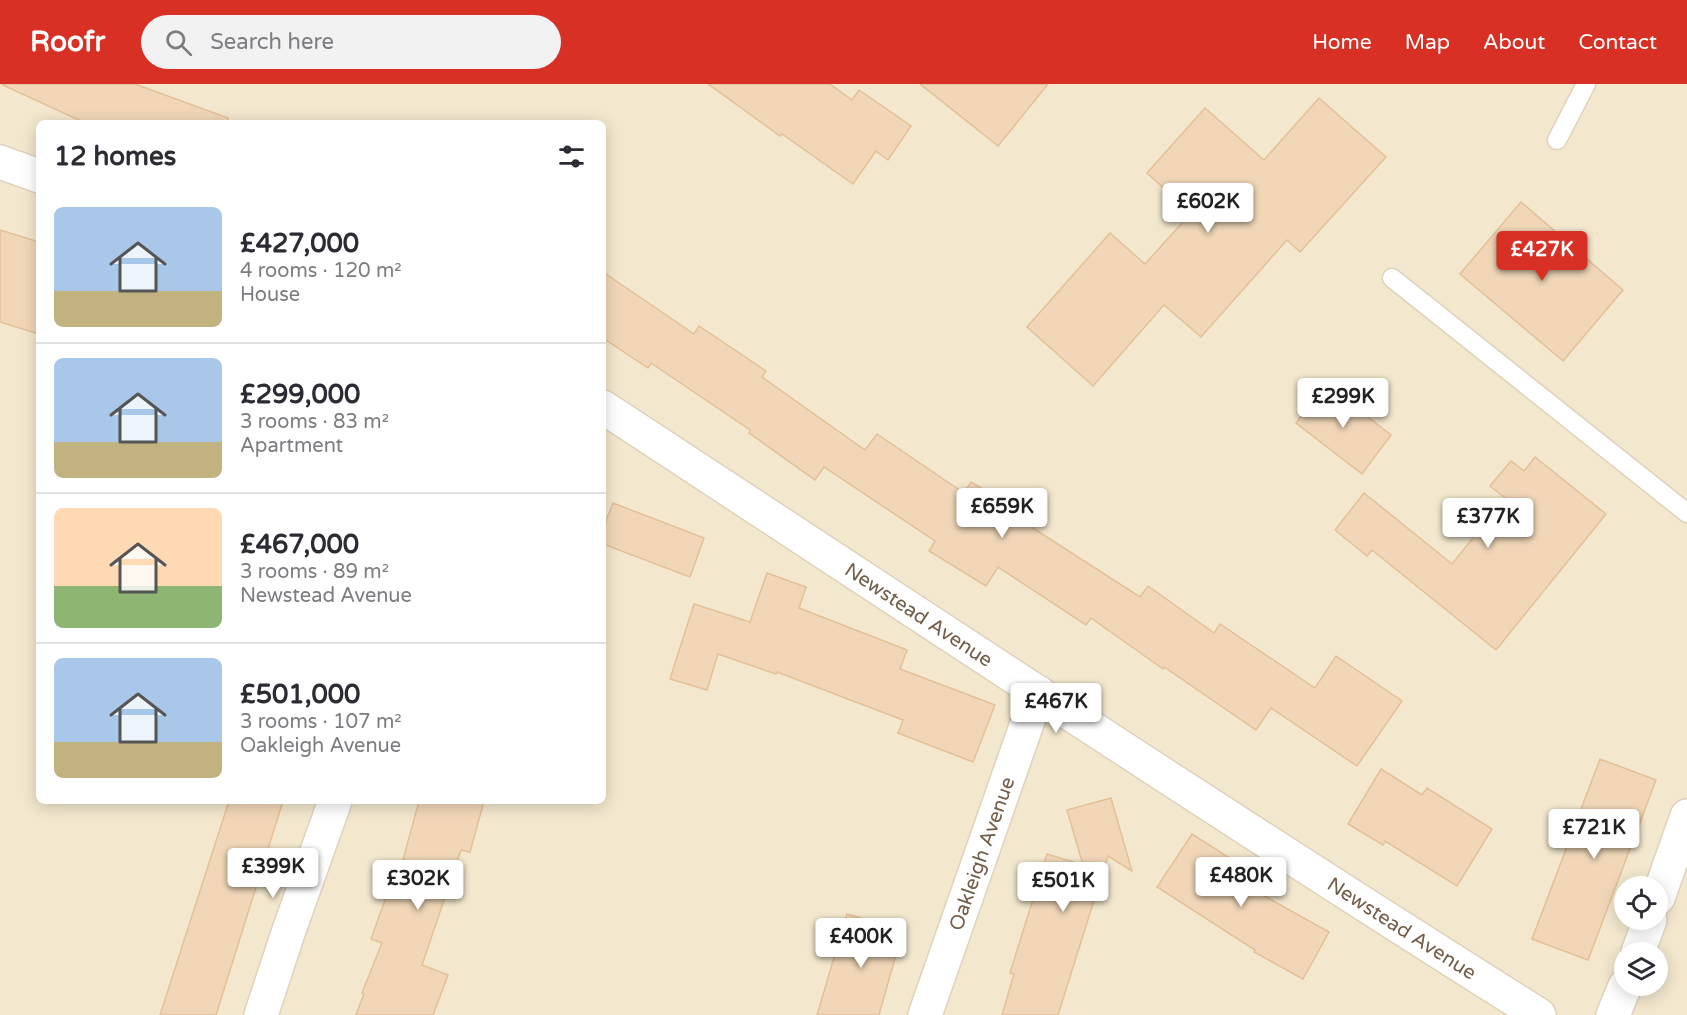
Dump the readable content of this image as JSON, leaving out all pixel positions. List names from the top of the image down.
{
  "streets": {
    "street": ["Newstead Avenue", "Oakleigh Avenue"]
  },
  "crossings": [
    ["Newstead Avenue", "Oakleigh Avenue"]
  ],
  "page": {
    "header": "Roofr",
    "search": "Search here",
    "nav": [
      "Home",
      "Map",
      "About",
      "Contact"
    ],
    "heading": "12 homes",
    "price": [
      "£602K",
      "£427K",
      "£299K",
      "£659K",
      "£377K",
      "£467K",
      "£721K",
      "£399K",
      "£480K",
      "£302K",
      "£501K",
      "£400K"
    ],
    "list": [
      {
        "name": "£427,000",
        "note": "4 rooms · 120 m² · House"
      },
      {
        "name": "£299,000",
        "note": "3 rooms · 83 m² · Apartment"
      },
      {
        "name": "£467,000",
        "note": "3 rooms · 89 m² · Newstead Avenue"
      },
      {
        "name": "£501,000",
        "note": "3 rooms · 107 m² · Oakleigh Avenue"
      }
    ]
  }
}
